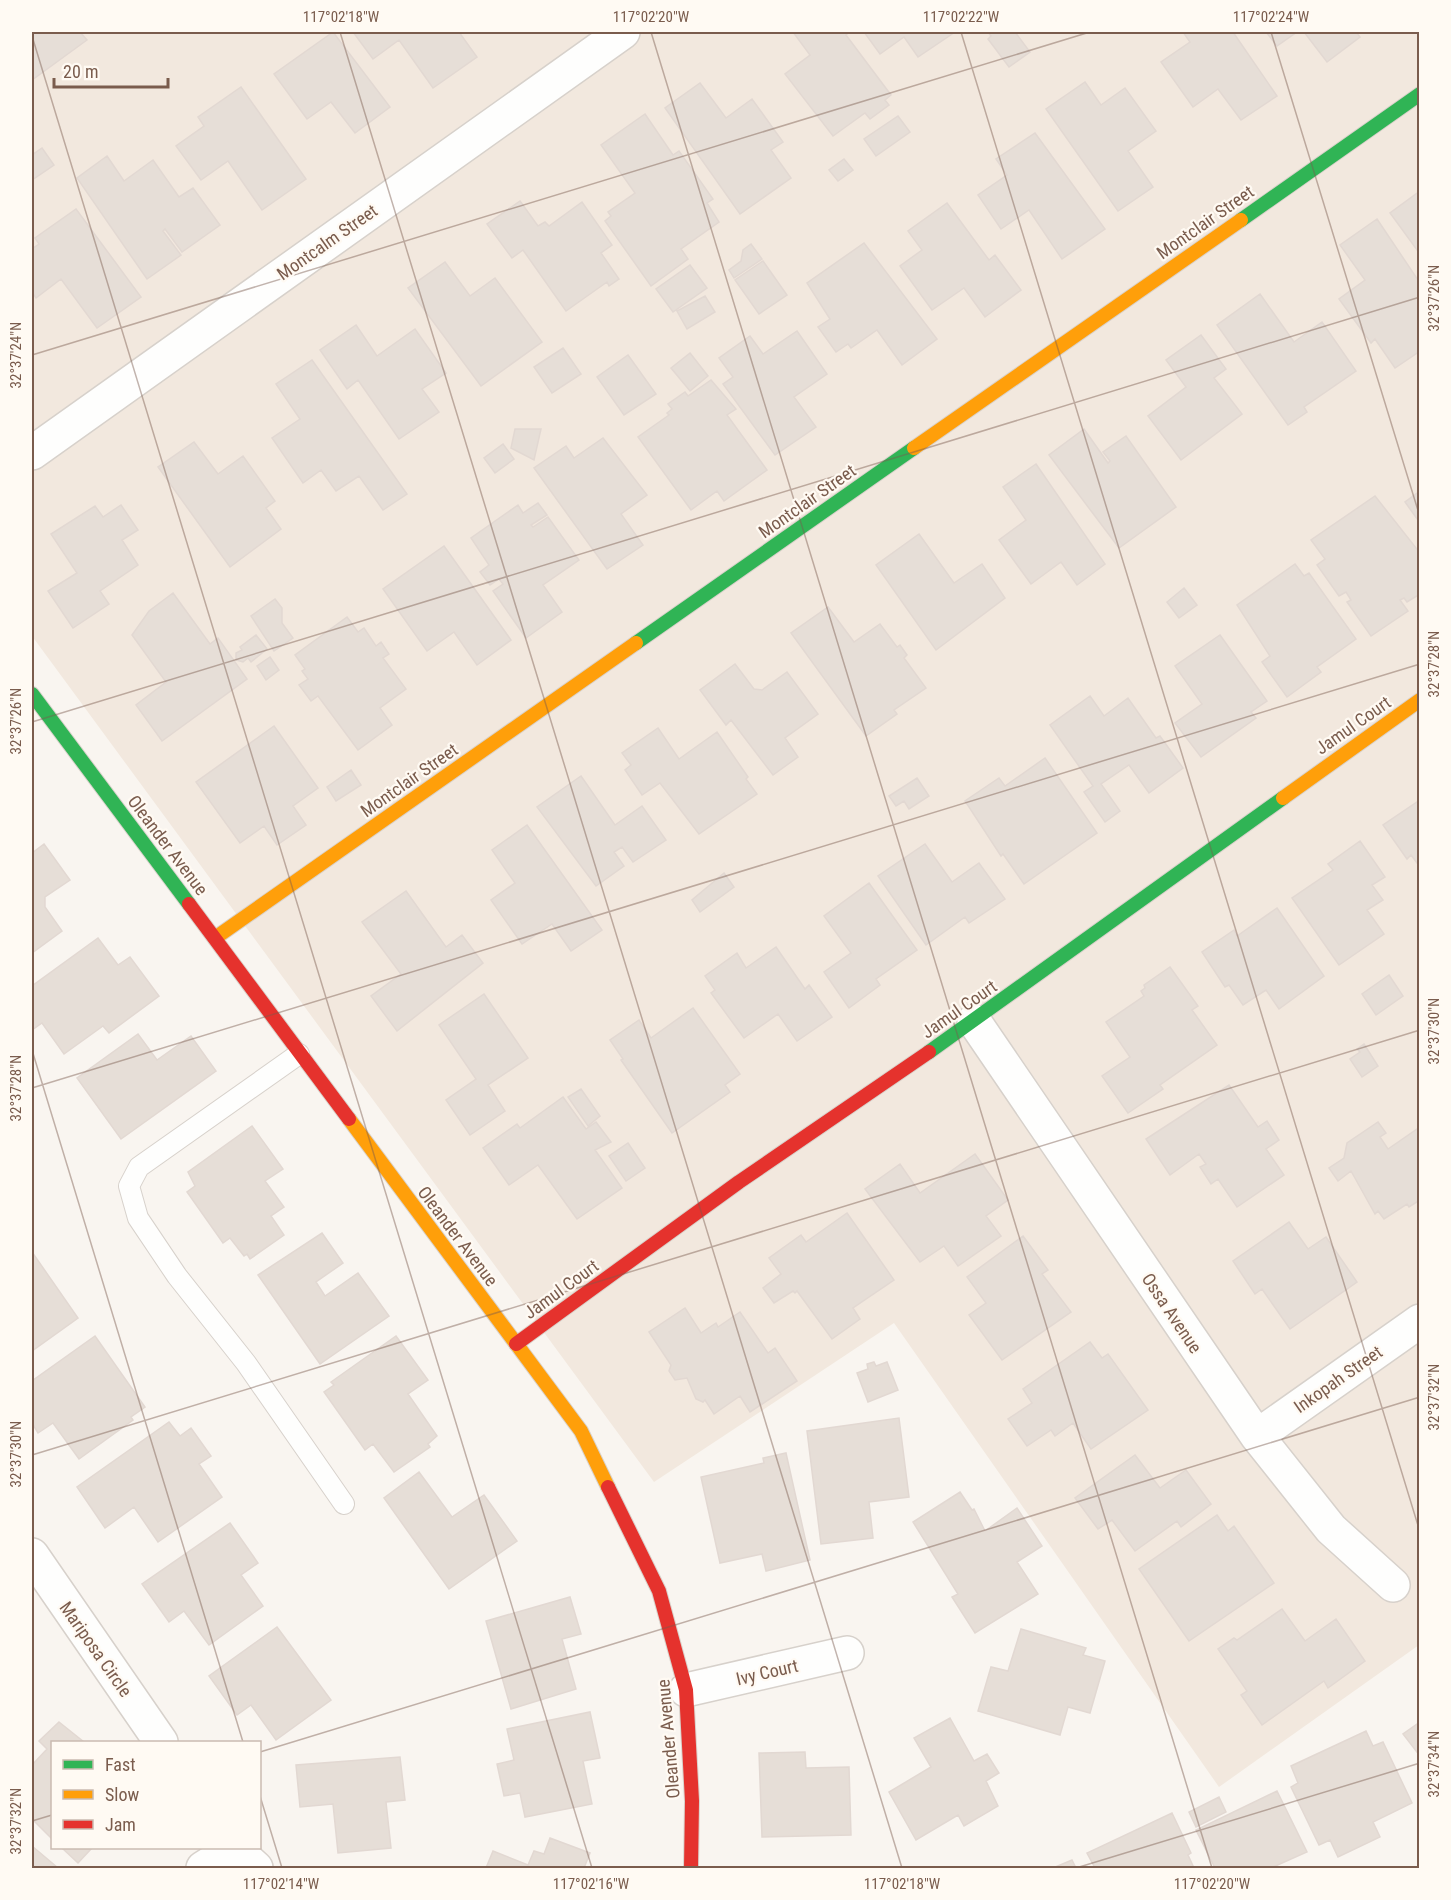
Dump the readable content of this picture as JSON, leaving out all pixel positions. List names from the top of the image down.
{
  "streets": {
    "street": [
      "Montclair Street",
      "Montcalm Street",
      "Jamul Court",
      "Oleander Avenue",
      "Ossa Avenue",
      "Inkopah Street",
      "Mariposa Circle",
      "Ivy Court"
    ]
  },
  "crossings": [
    ["Montclair Street", "Oleander Avenue"],
    ["Jamul Court", "Oleander Avenue"],
    ["Jamul Court", "Ossa Avenue"],
    ["Oleander Avenue", "Ivy Court"],
    ["Ossa Avenue", "Inkopah Street"]
  ],
  "legend": ["Fast", "Slow", "Jam"],
  "scale_bar": "20 m",
  "coordinates": [
    "117°02'18\"W",
    "117°02'20\"W",
    "117°02'22\"W",
    "117°02'24\"W",
    "32°37'26\"N",
    "32°37'24\"N",
    "32°37'28\"N",
    "32°37'30\"N",
    "32°37'32\"N",
    "32°37'34\"N",
    "117°02'14\"W",
    "117°02'16\"W"
  ]
}
